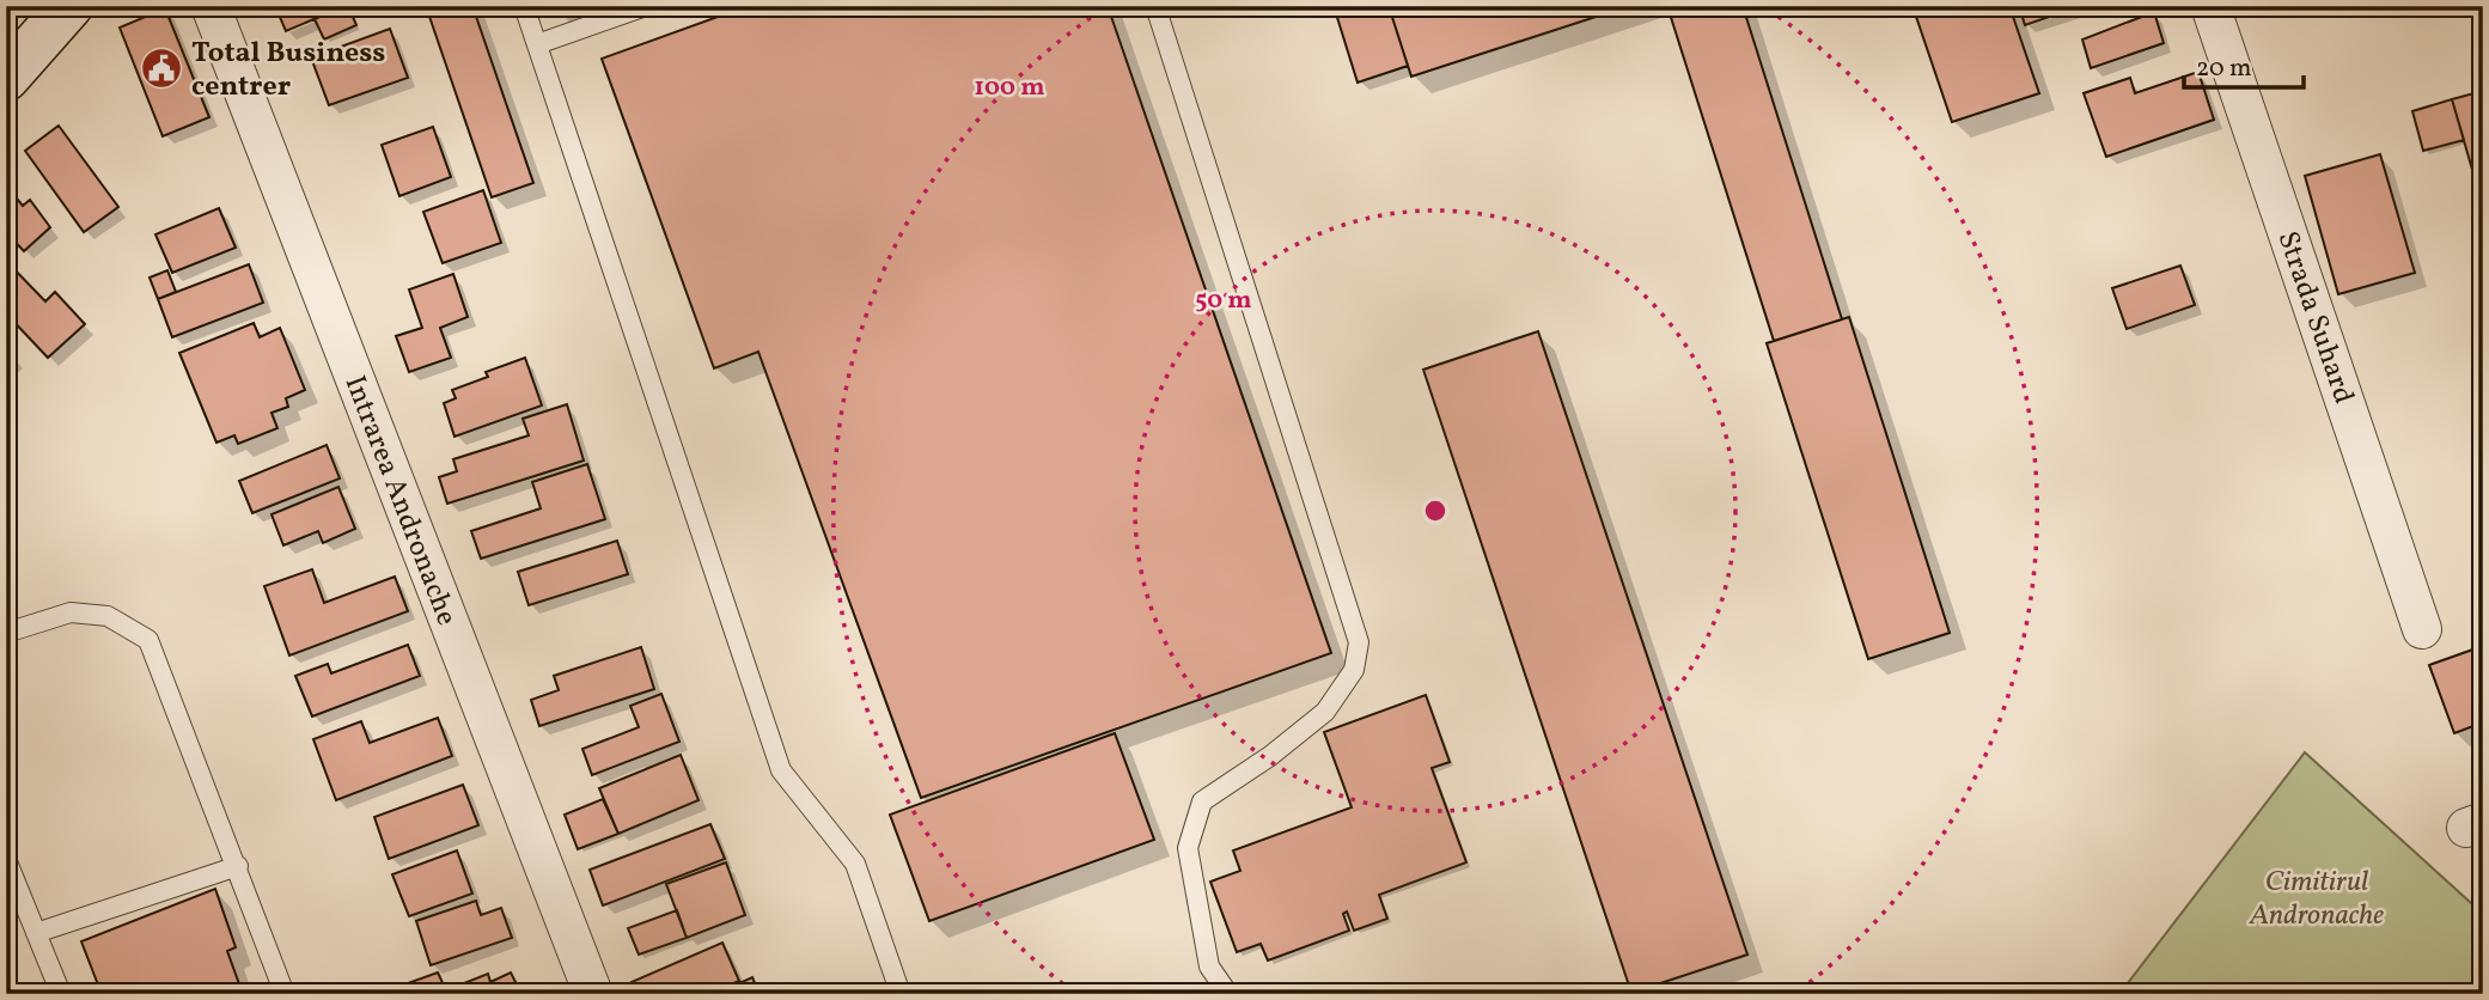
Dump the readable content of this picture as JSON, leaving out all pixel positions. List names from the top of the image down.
{
  "streets": {
    "street": ["Strada Suhard", "Intrarea Andronache"]
  },
  "parks": ["Cimitirul Andronache"],
  "places": {
    "public building": ["Total Business centrer"]
  },
  "scale_bar": "20 m",
  "rings": ["100 m", "50 m"]
}
